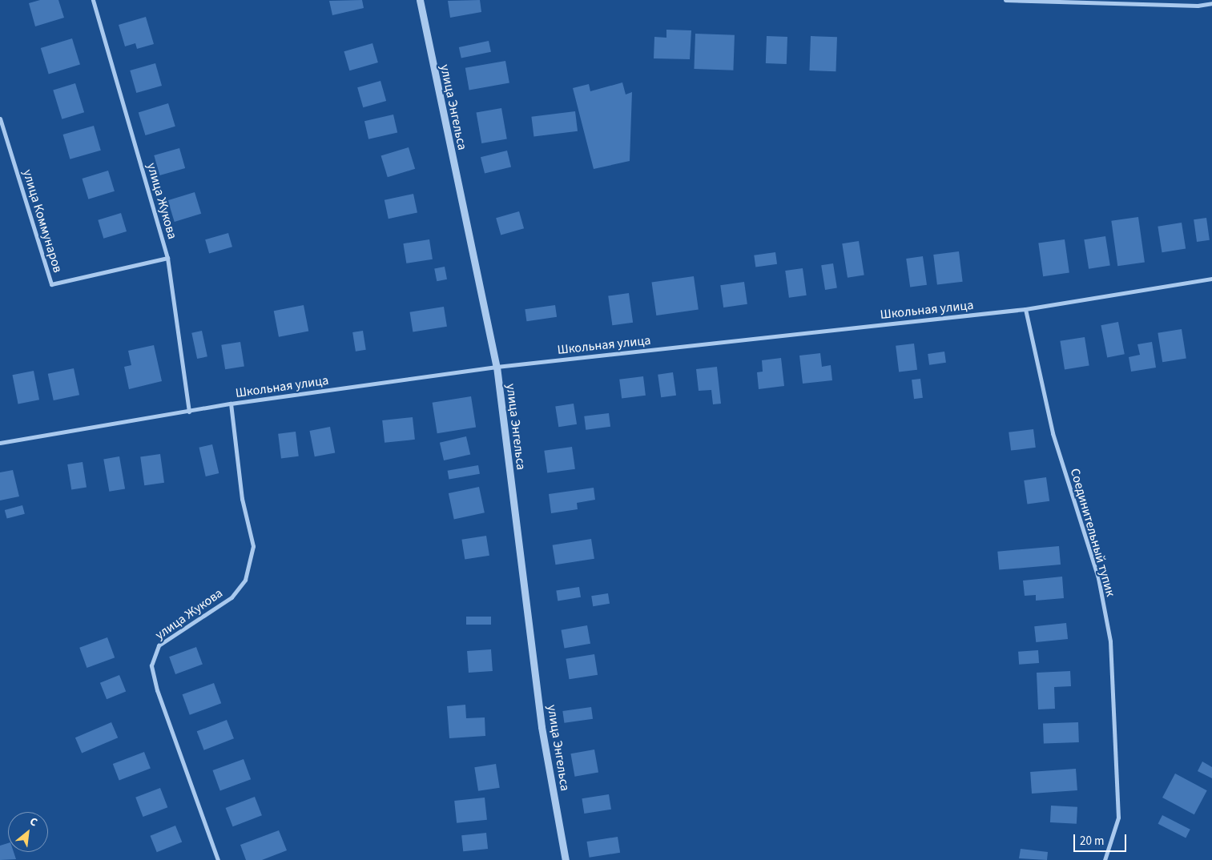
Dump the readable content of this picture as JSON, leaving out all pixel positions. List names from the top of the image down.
{
  "streets": {
    "street": [
      "улица Энгельса",
      "улица Жукова",
      "улица Коммунаров",
      "Школьная улица",
      "Соединительный тупик"
    ]
  },
  "crossings": [
    ["улица Энгельса", "Школьная улица"],
    ["улица Жукова", "улица Коммунаров"],
    ["улица Жукова", "Школьная улица"],
    ["Школьная улица", "Соединительный тупик"]
  ],
  "scale_bar": "20 m",
  "north": "top right"
}
